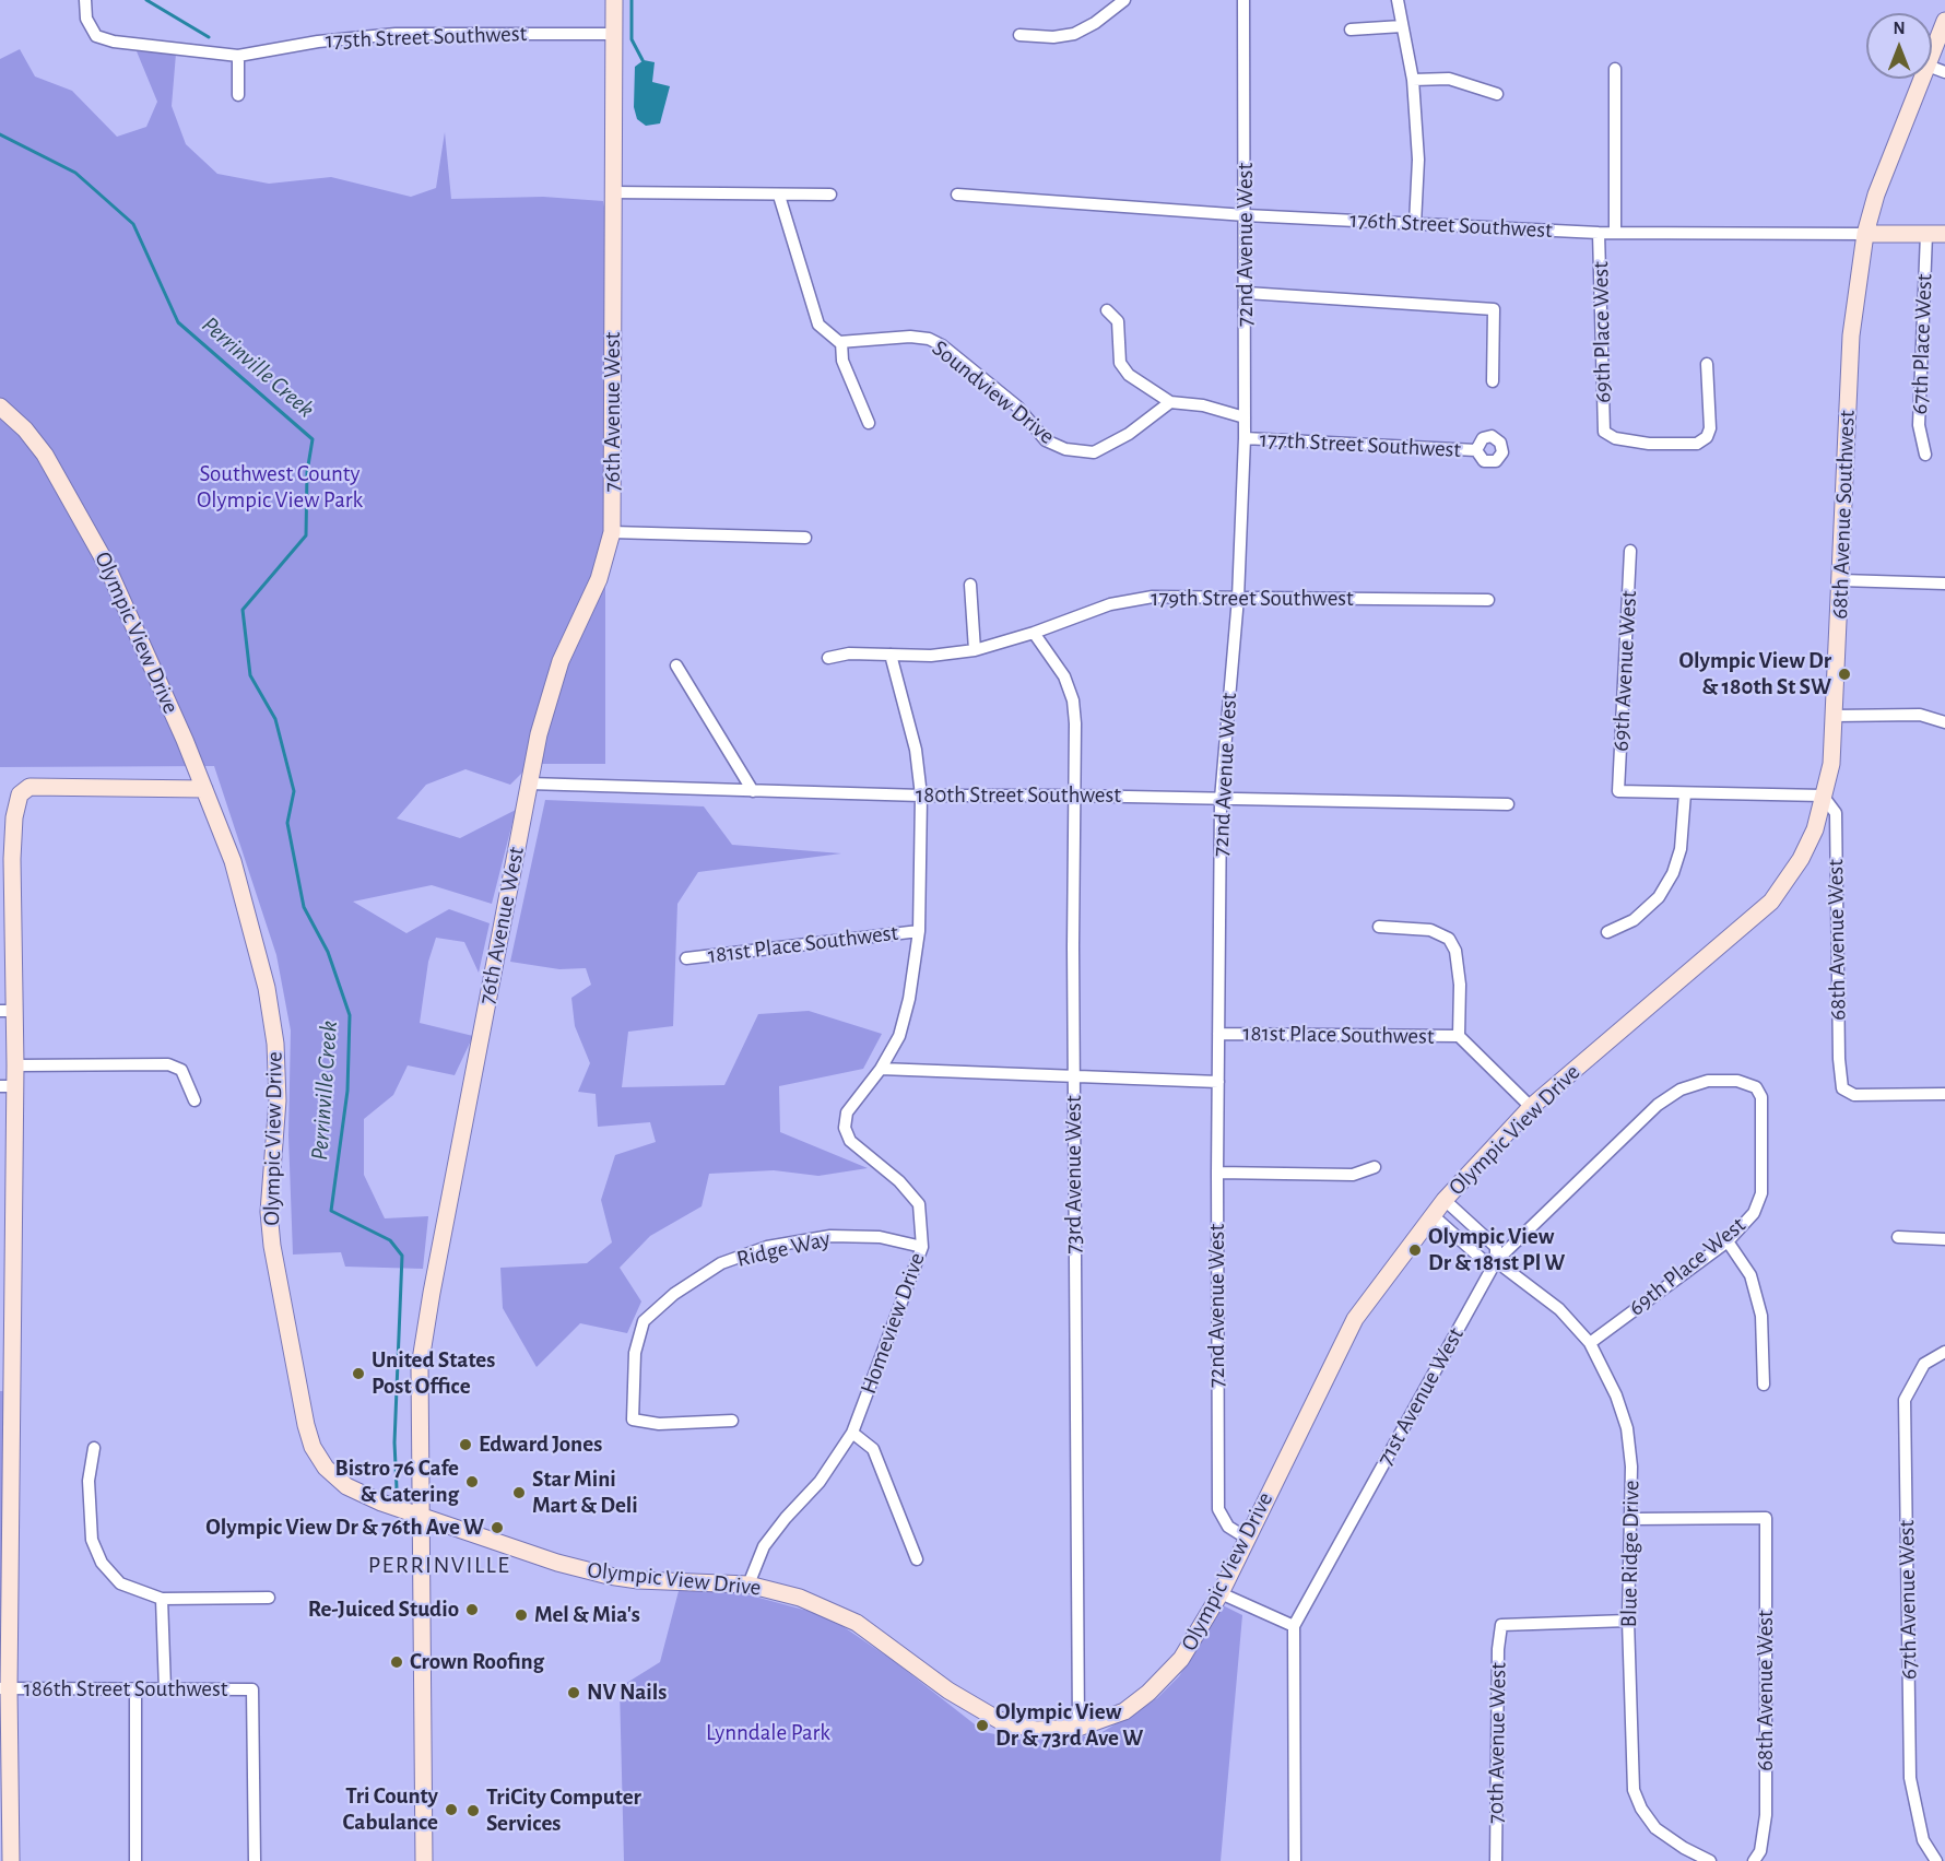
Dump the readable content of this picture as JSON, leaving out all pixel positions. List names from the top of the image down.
{
  "streets": {
    "main road": [
      "176th Street Southwest",
      "76th Avenue West",
      "68th Avenue Southwest",
      "Olympic View Drive"
    ],
    "street": [
      "175th Street Southwest",
      "72nd Avenue West",
      "69th Place West",
      "67th Place West",
      "Soundview Drive",
      "177th Street Southwest",
      "179th Street Southwest",
      "69th Avenue West",
      "180th Street Southwest",
      "68th Avenue West",
      "181st Place Southwest",
      "73rd Avenue West",
      "Ridge Way",
      "Homeview Drive",
      "71st Avenue West",
      "Blue Ridge Drive",
      "67th Avenue West",
      "186th Street Southwest",
      "70th Avenue West"
    ]
  },
  "crossings": [
    ["175th Street Southwest", "76th Avenue West"],
    ["176th Street Southwest", "72nd Avenue West"],
    ["176th Street Southwest", "69th Place West"],
    ["176th Street Southwest", "67th Place West"],
    ["176th Street Southwest", "68th Avenue Southwest"],
    ["72nd Avenue West", "177th Street Southwest"],
    ["72nd Avenue West", "179th Street Southwest"],
    ["72nd Avenue West", "Olympic View Drive"],
    ["72nd Avenue West", "180th Street Southwest"],
    ["72nd Avenue West", "181st Place Southwest"],
    ["69th Place West", "71st Avenue West"],
    ["69th Place West", "Blue Ridge Drive"],
    ["76th Avenue West", "Olympic View Drive"],
    ["76th Avenue West", "180th Street Southwest"],
    ["68th Avenue Southwest", "Olympic View Drive"],
    ["68th Avenue Southwest", "68th Avenue West"],
    ["179th Street Southwest", "73rd Avenue West"],
    ["179th Street Southwest", "Homeview Drive"],
    ["Olympic View Drive", "68th Avenue West"],
    ["Olympic View Drive", "73rd Avenue West"],
    ["Olympic View Drive", "Homeview Drive"],
    ["Olympic View Drive", "Blue Ridge Drive"],
    ["180th Street Southwest", "73rd Avenue West"],
    ["180th Street Southwest", "Homeview Drive"],
    ["68th Avenue West", "Blue Ridge Drive"],
    ["181st Place Southwest", "Homeview Drive"],
    ["Ridge Way", "Homeview Drive"],
    ["71st Avenue West", "Blue Ridge Drive"],
    ["Blue Ridge Drive", "70th Avenue West"]
  ],
  "districts": ["PERRINVILLE"],
  "water": ["Perrinville Creek"],
  "parks": ["Southwest County Olympic View Park", "Lynndale Park"],
  "places": [
    "Olympic View Dr & 180th St SW",
    "Olympic View Dr & 181st Pl W",
    "United States Post Office",
    "Edward Jones",
    "Bistro 76 Cafe & Catering",
    "Star Mini Mart & Deli",
    "Olympic View Dr & 76th Ave W",
    "Re-Juiced Studio",
    "Mel & Mia's",
    "Crown Roofing",
    "NV Nails",
    "Olympic View Dr & 73rd Ave W",
    "Tri County Cabulance",
    "TriCity Computer Services"
  ],
  "north": "top"
}
